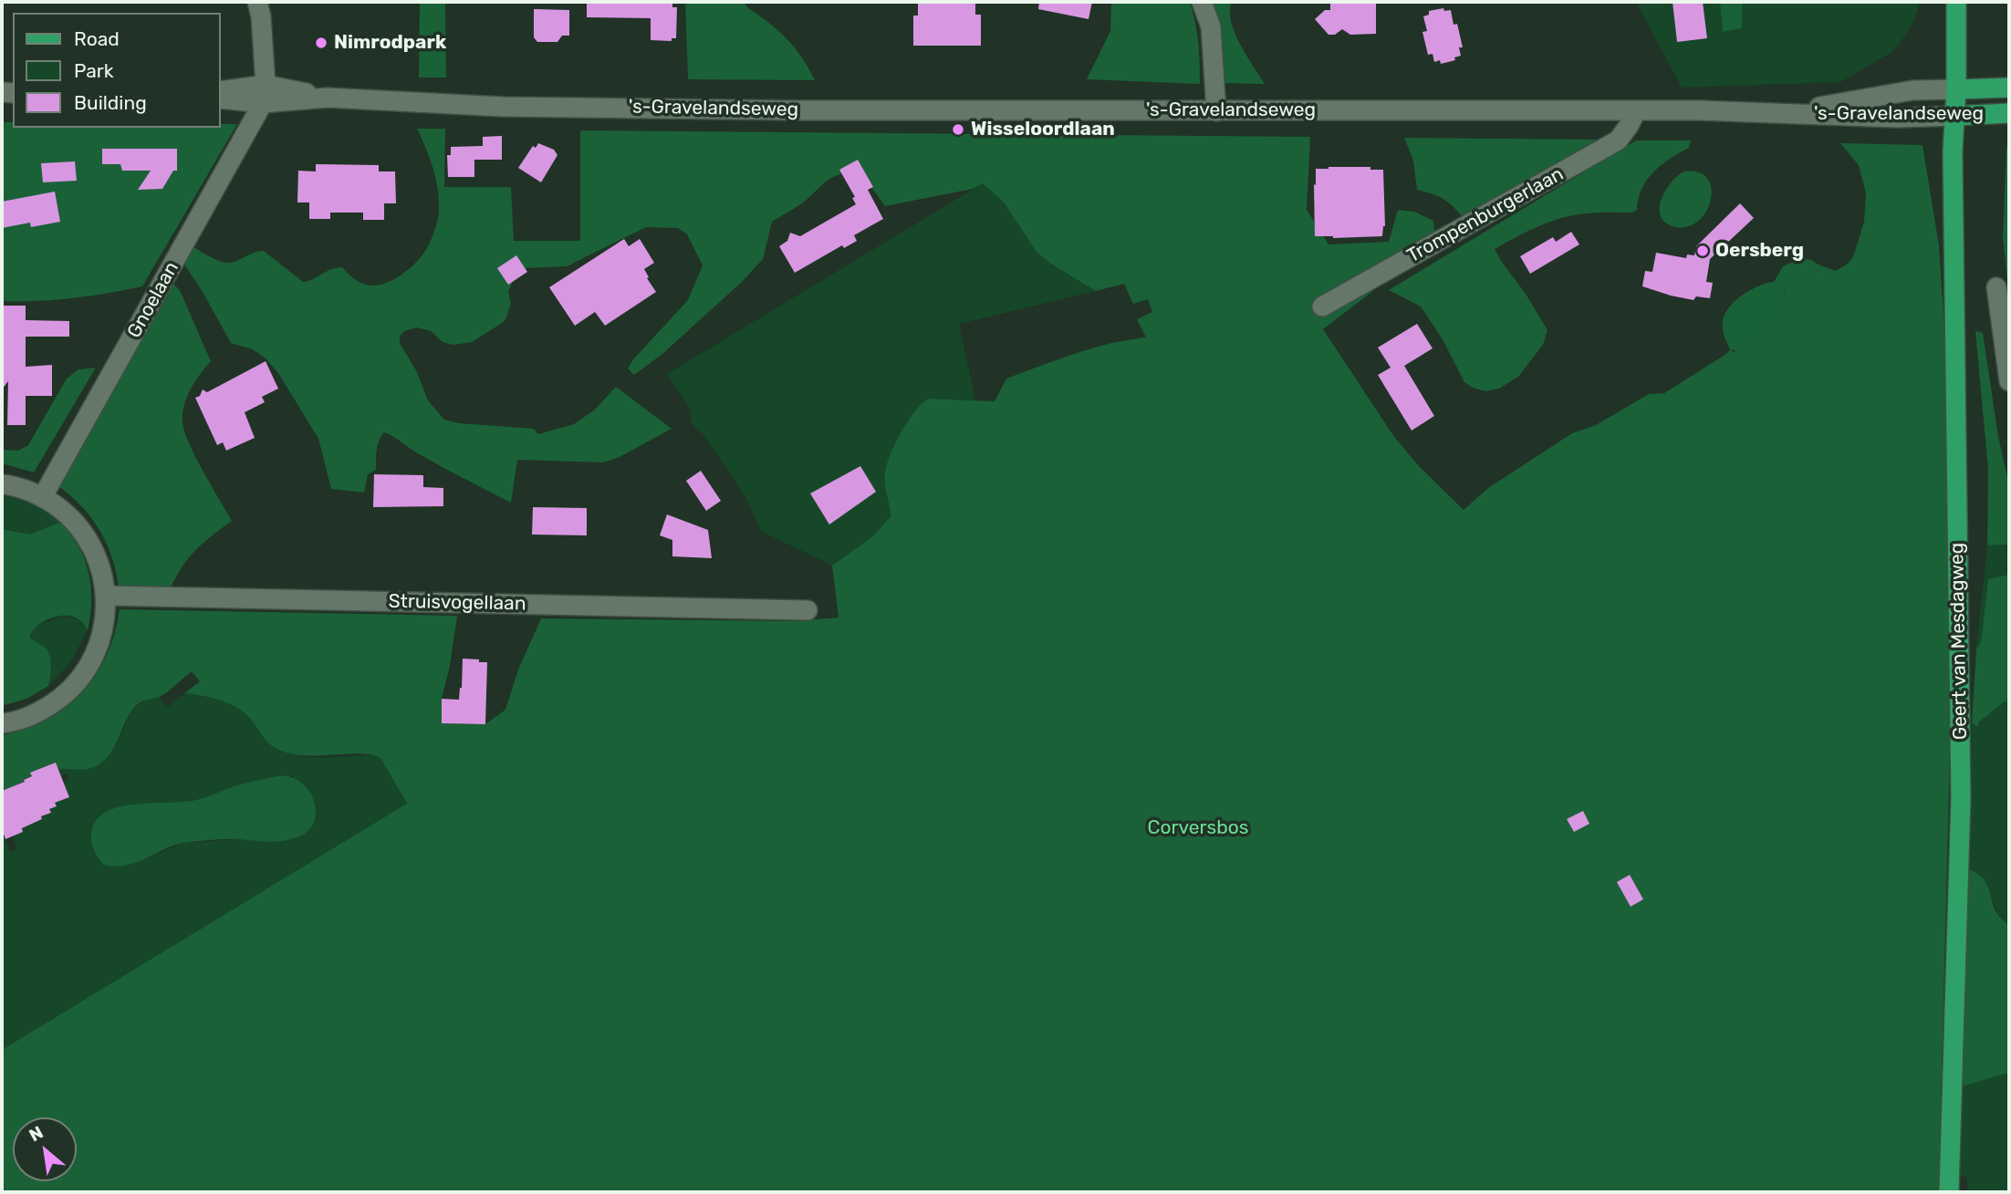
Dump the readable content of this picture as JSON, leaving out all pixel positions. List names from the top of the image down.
{
  "streets": {
    "main road": ["'s-Gravelandseweg", "Geert van Mesdagweg"],
    "street": ["Trompenburgerlaan", "Gnoelaan", "Struisvogellaan"]
  },
  "crossings": [
    ["'s-Gravelandseweg", "Trompenburgerlaan"],
    ["'s-Gravelandseweg", "Gnoelaan"],
    ["'s-Gravelandseweg", "Geert van Mesdagweg"]
  ],
  "parks": ["Corversbos"],
  "places": ["Nimrodpark", "Wisseloordlaan", "Oersberg"],
  "legend": ["Road", "Park", "Building"],
  "north": "top left"
}
